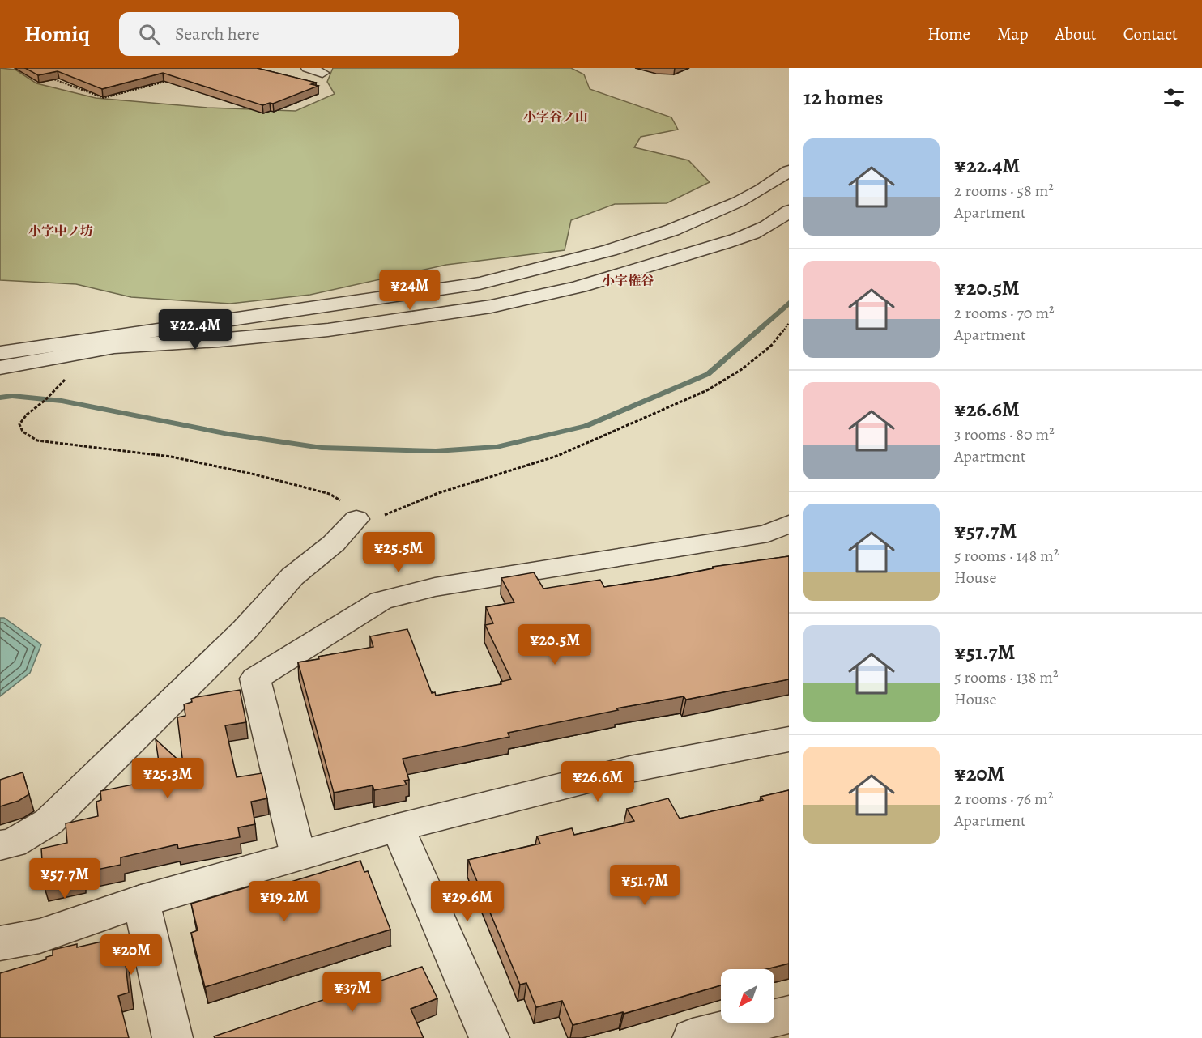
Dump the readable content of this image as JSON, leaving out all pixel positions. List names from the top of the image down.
{
  "districts": ["小字谷ノ山", "小字中ノ坊", "小字権谷"],
  "north": "bottom left",
  "page": {
    "header": "Homiq",
    "search": "Search here",
    "nav": [
      "Home",
      "Map",
      "About",
      "Contact"
    ],
    "heading": "12 homes",
    "list": [
      {
        "name": "¥22.4M",
        "note": "2 rooms · 58 m² · Apartment"
      },
      {
        "name": "¥20.5M",
        "note": "2 rooms · 70 m² · Apartment"
      },
      {
        "name": "¥26.6M",
        "note": "3 rooms · 80 m² · Apartment"
      },
      {
        "name": "¥57.7M",
        "note": "5 rooms · 148 m² · House"
      },
      {
        "name": "¥51.7M",
        "note": "5 rooms · 138 m² · House"
      },
      {
        "name": "¥20M",
        "note": "2 rooms · 76 m² · Apartment"
      }
    ],
    "price": [
      "¥24M",
      "¥22.4M",
      "¥25.5M",
      "¥20.5M",
      "¥25.3M",
      "¥26.6M",
      "¥57.7M",
      "¥51.7M",
      "¥19.2M",
      "¥29.6M",
      "¥20M",
      "¥37M"
    ]
  }
}
